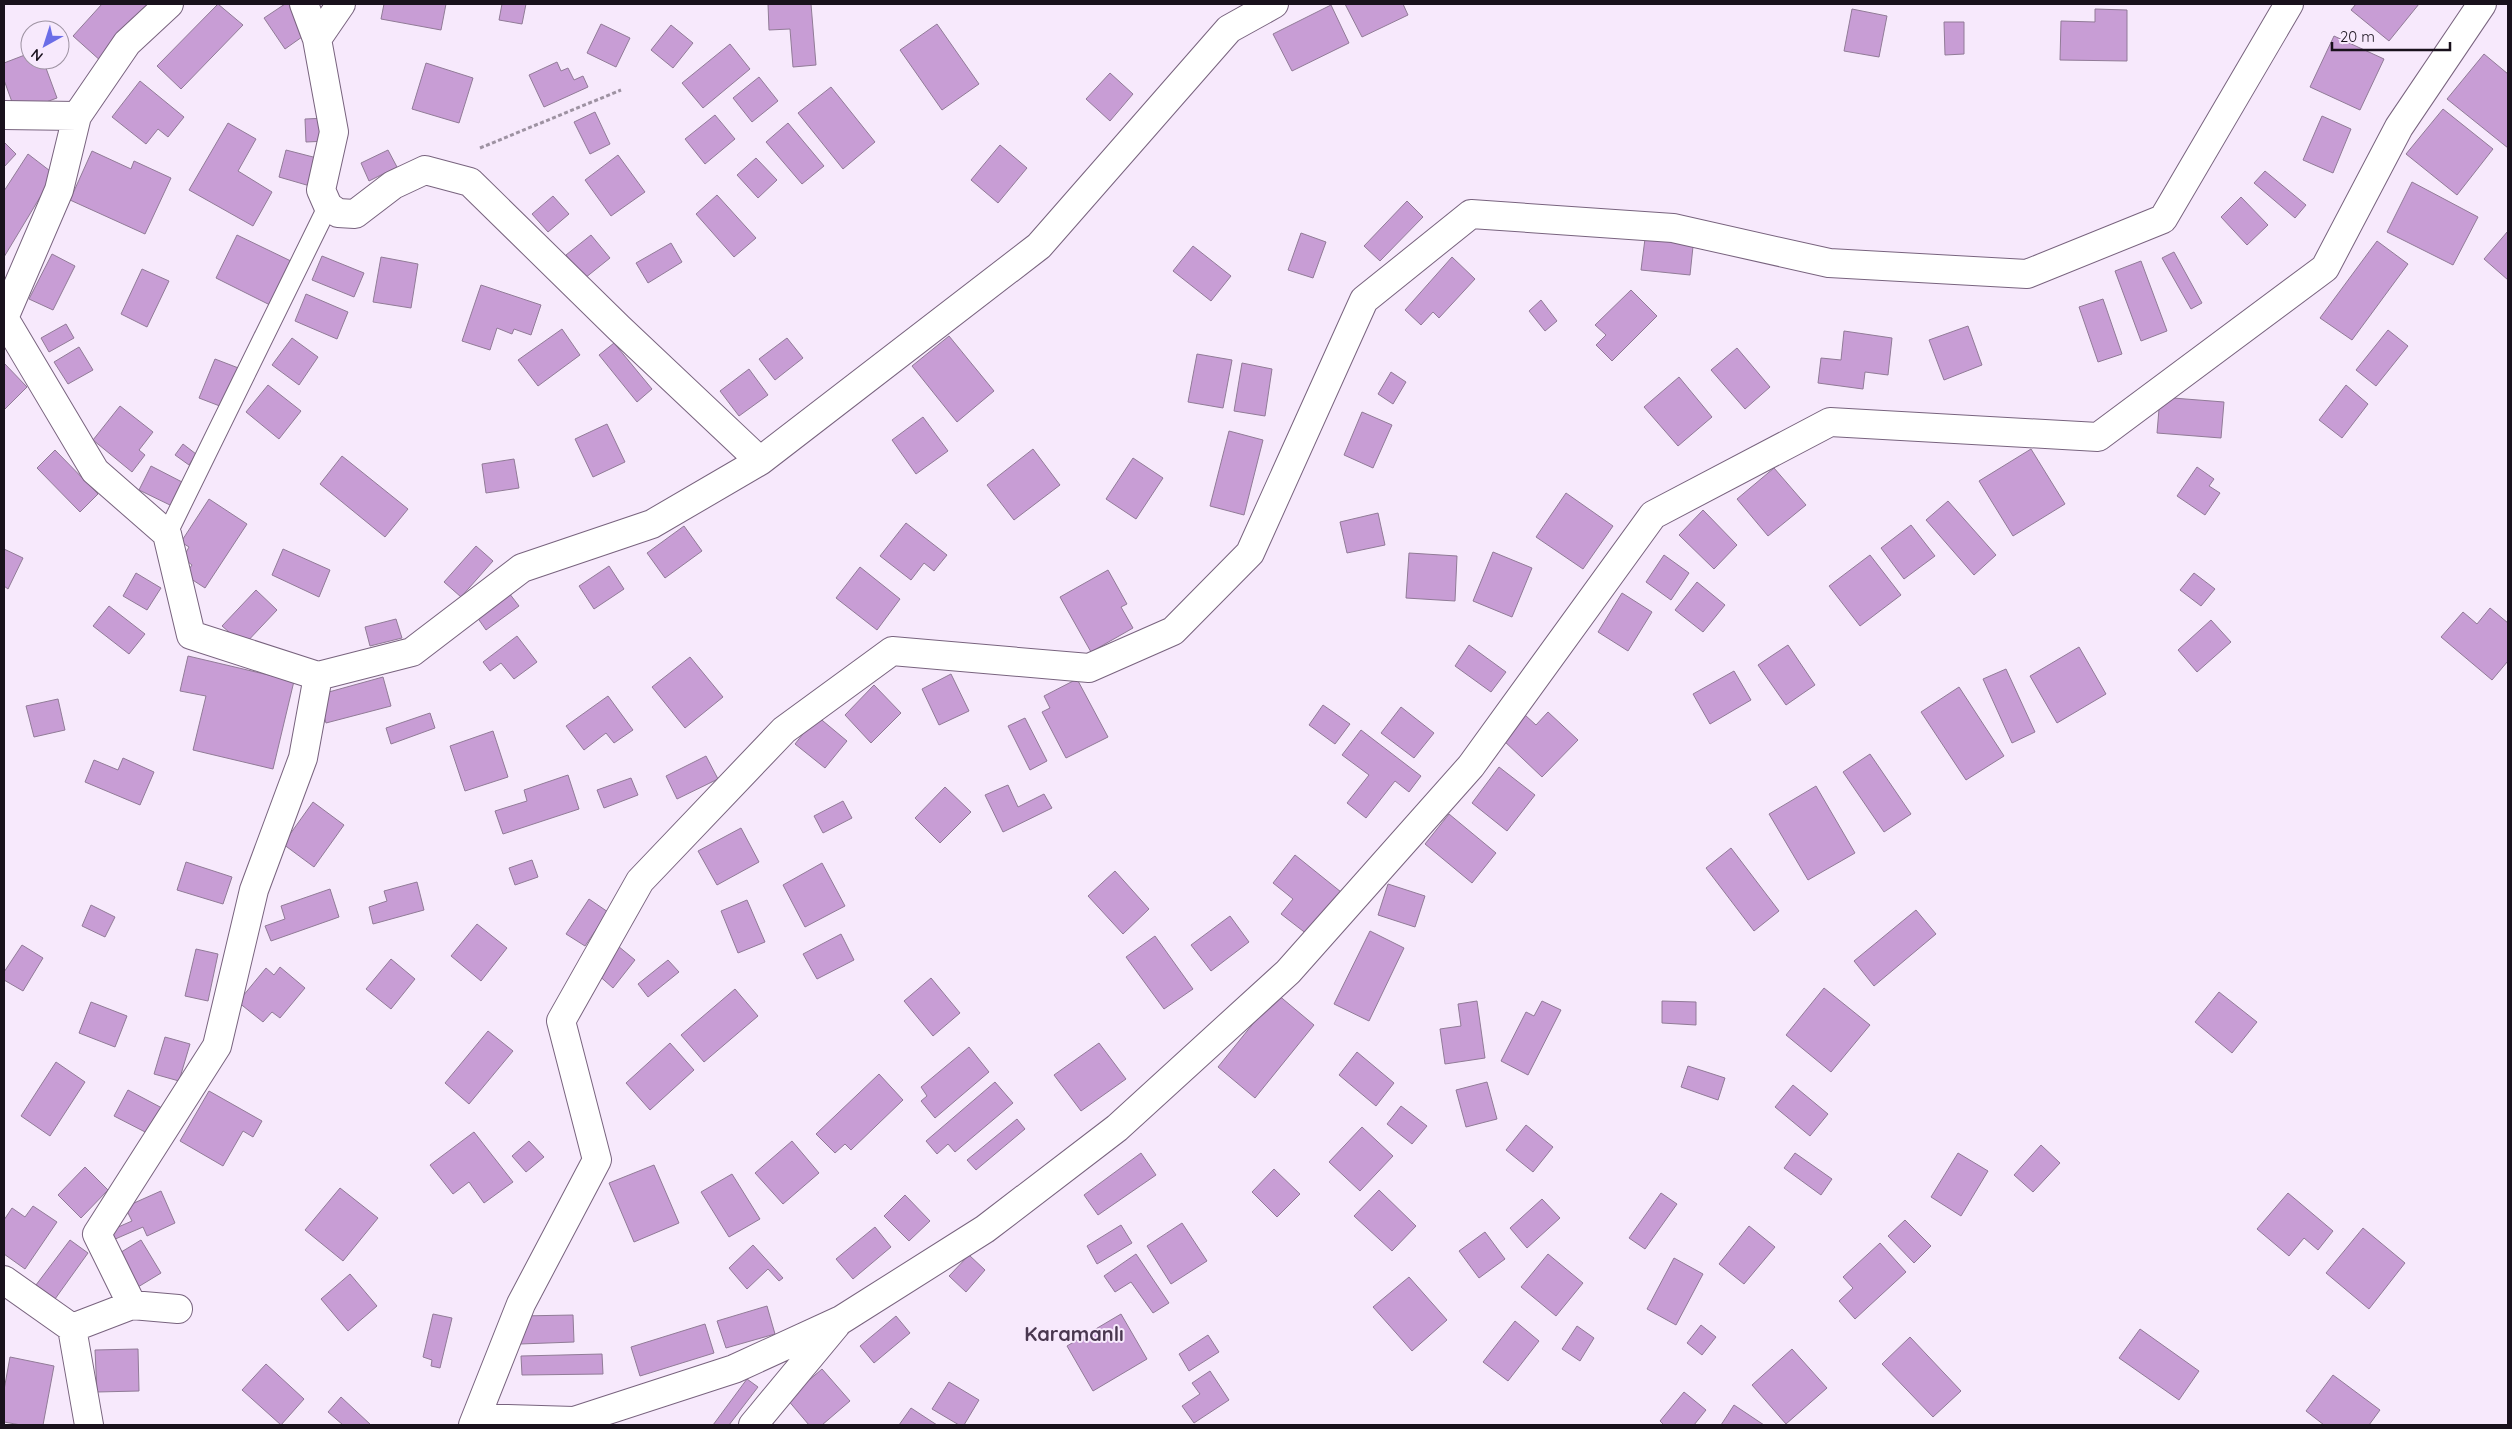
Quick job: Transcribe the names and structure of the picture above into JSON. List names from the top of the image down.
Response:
{
  "districts": ["Karamanlı"],
  "scale_bar": "20 m",
  "north": "bottom left"
}
